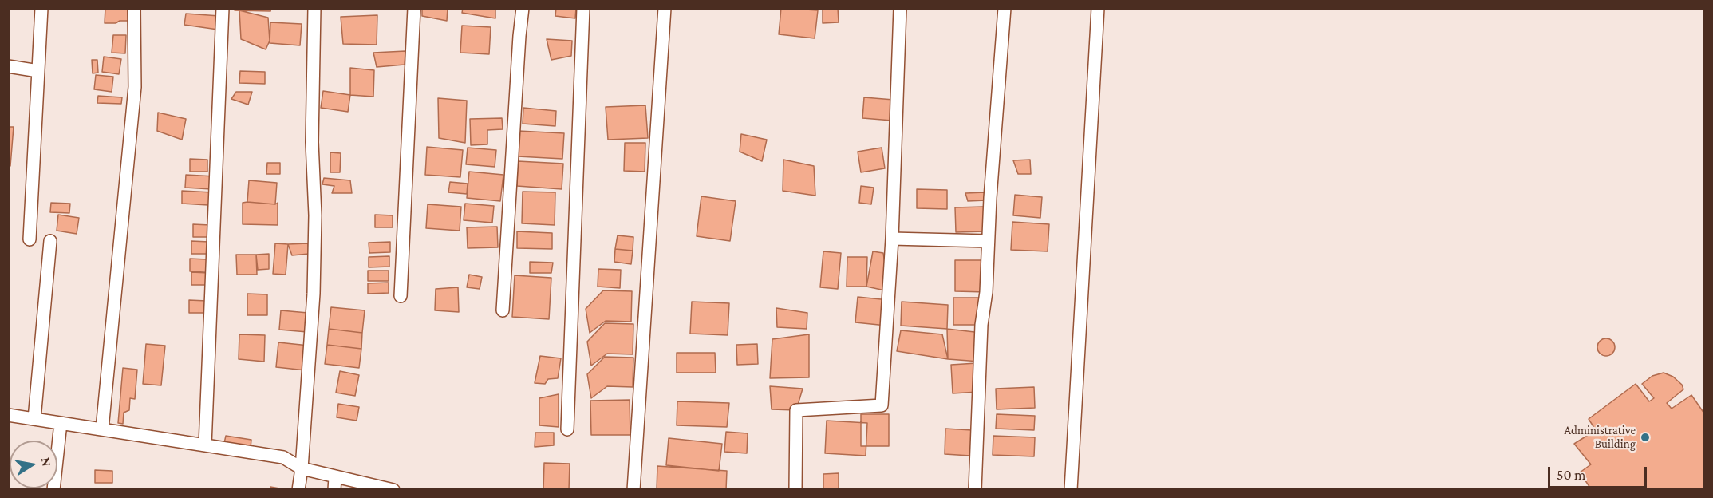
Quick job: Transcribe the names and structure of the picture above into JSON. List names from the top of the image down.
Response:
{
  "places": ["Administrative Building"],
  "scale_bar": "50 m",
  "north": "right"
}
